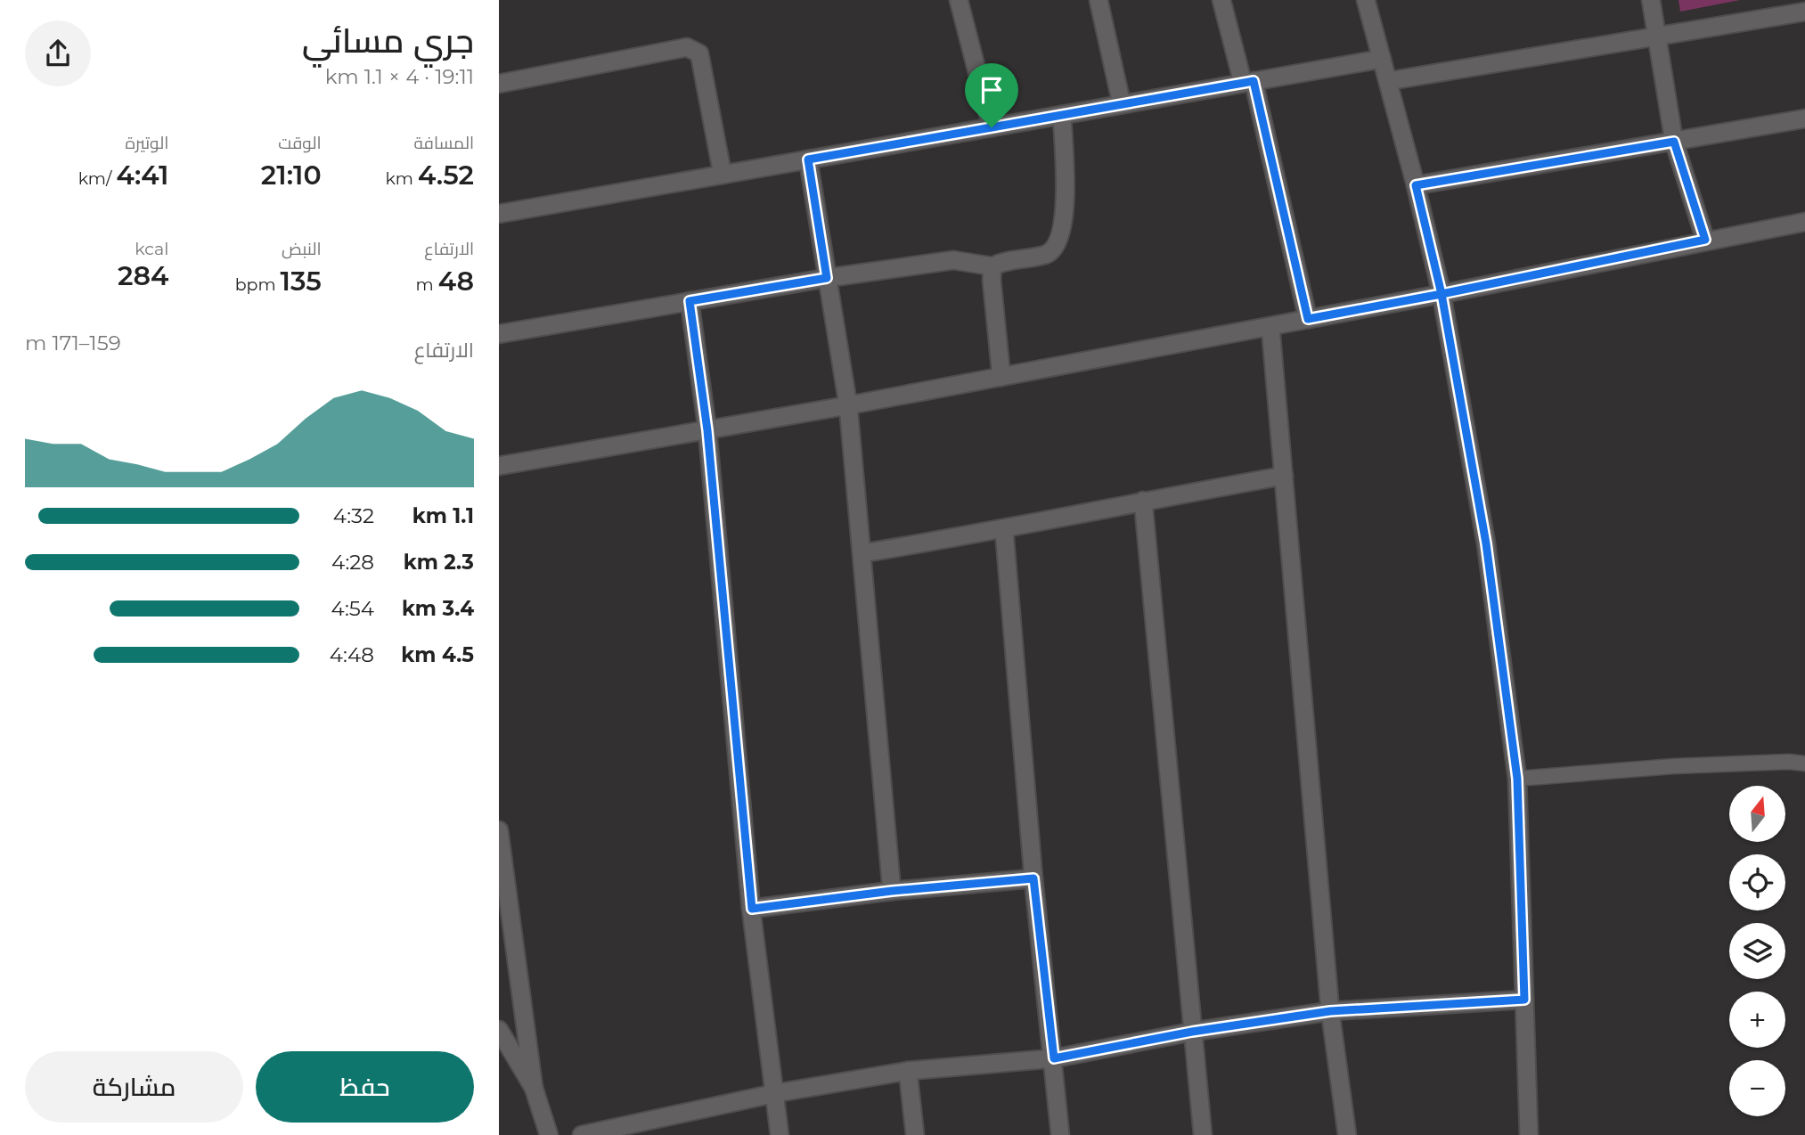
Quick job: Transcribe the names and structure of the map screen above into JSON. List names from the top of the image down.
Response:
{
  "north": "top",
  "page": {
    "heading": ["جري مسائي", "19:11 · 4 × 1.1 km"],
    "stats": [
      ["المسافة", "4.52 km"],
      ["الوقت", "21:10"],
      ["الوتيرة", "4:41 /km"],
      ["الارتفاع", "48 m"],
      ["النبض", "135 bpm"],
      ["kcal", "284"]
    ],
    "chart": ["الارتفاع", "159–171 m"],
    "list": [
      {
        "name": "1.1 km",
        "note": "4:32"
      },
      {
        "name": "2.3 km",
        "note": "4:28"
      },
      {
        "name": "3.4 km",
        "note": "4:54"
      },
      {
        "name": "4.5 km",
        "note": "4:48"
      }
    ],
    "map_buttons": ["+", "−"],
    "buttons": ["حفظ", "مشاركة"]
  }
}
